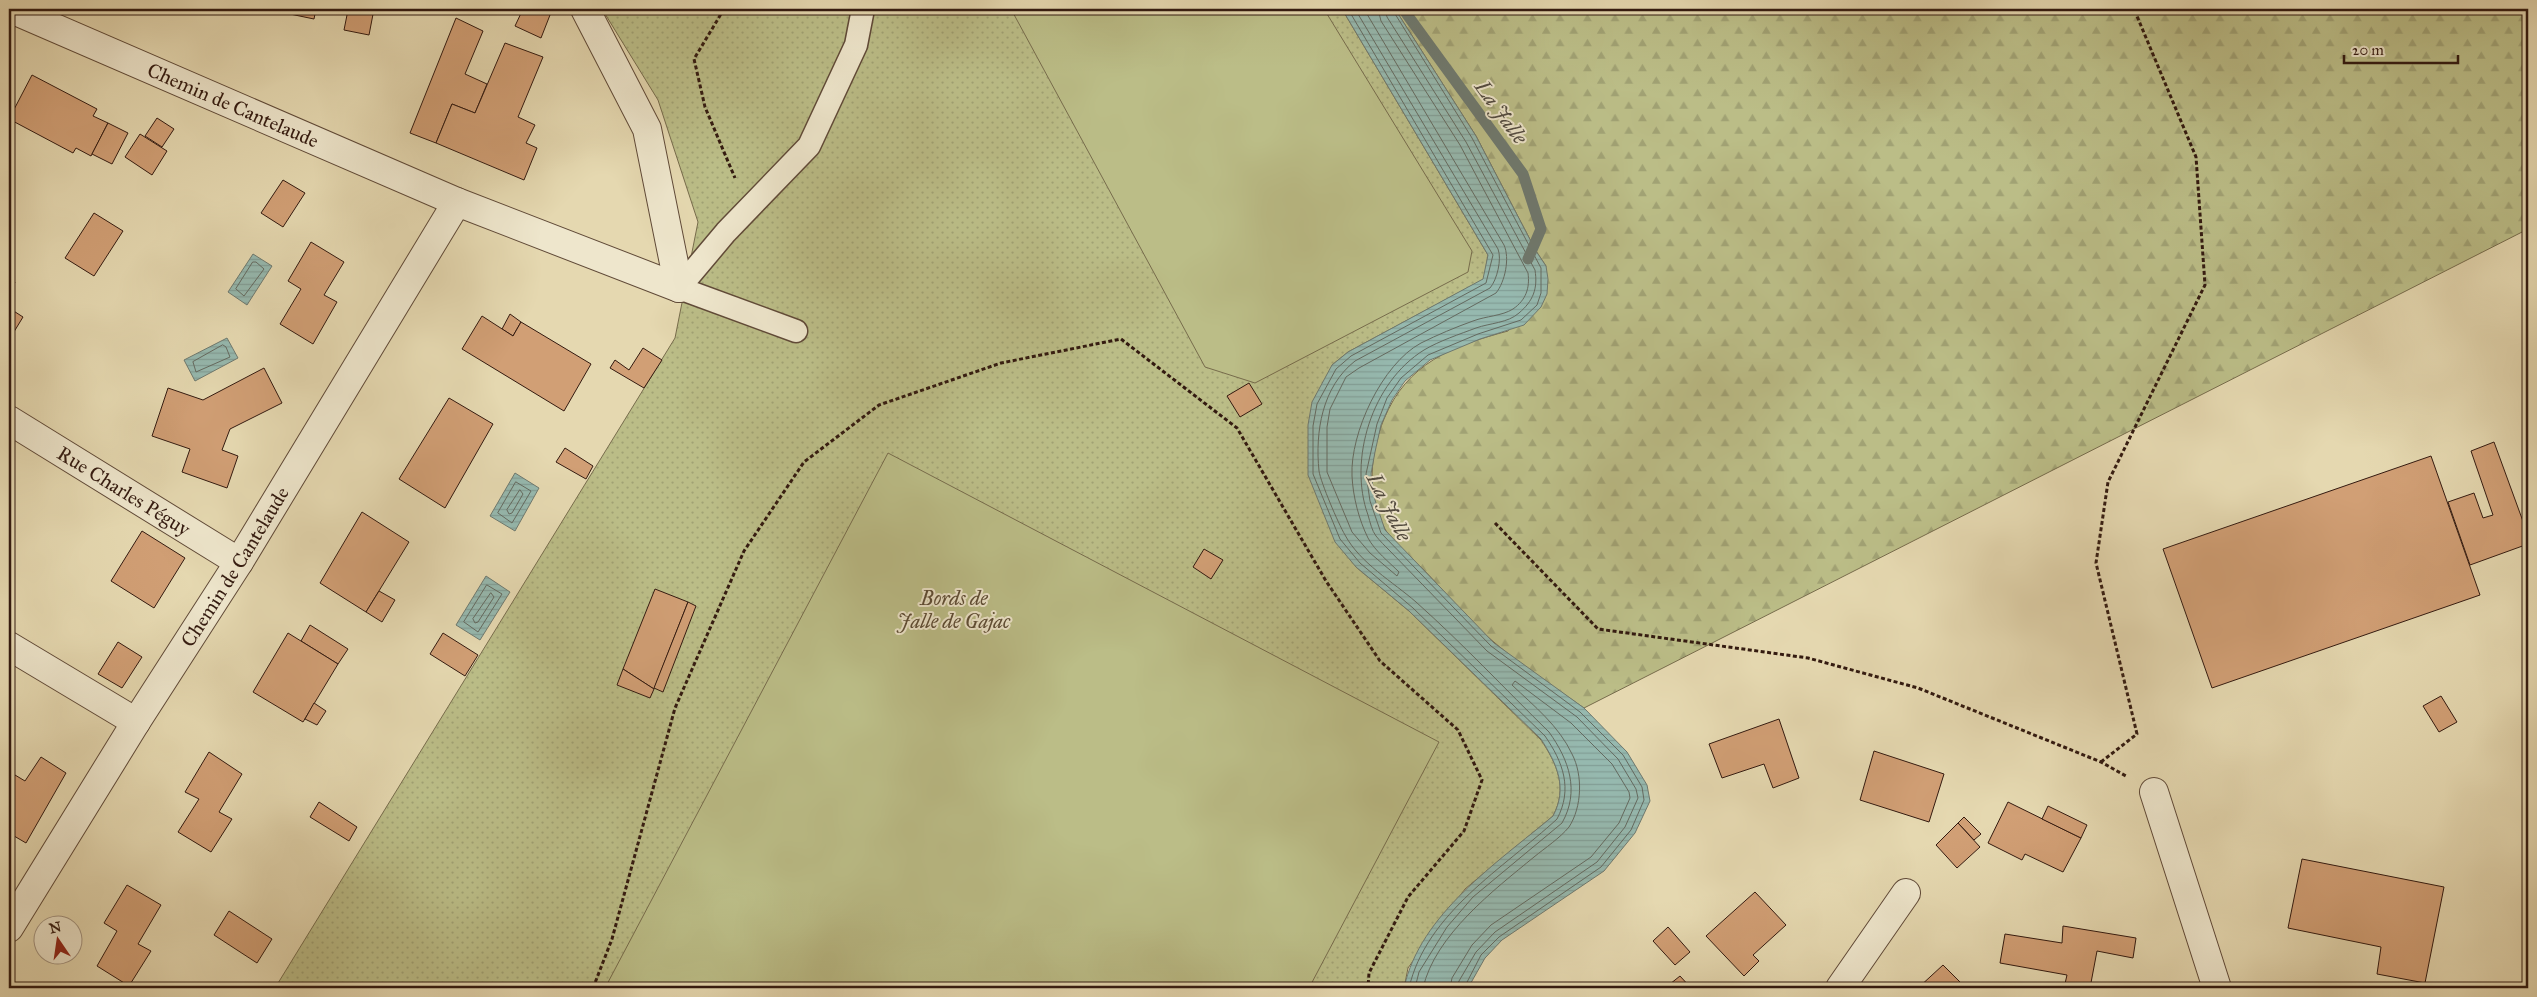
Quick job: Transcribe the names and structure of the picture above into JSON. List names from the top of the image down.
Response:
{
  "streets": {
    "street": ["Chemin de Cantelaude", "Rue Charles Péguy"]
  },
  "crossings": [
    ["Chemin de Cantelaude", "Rue Charles Péguy"]
  ],
  "water": ["La Jalle"],
  "parks": ["Bords de Jalle de Gajac"],
  "scale_bar": "20 m",
  "north": "top"
}
